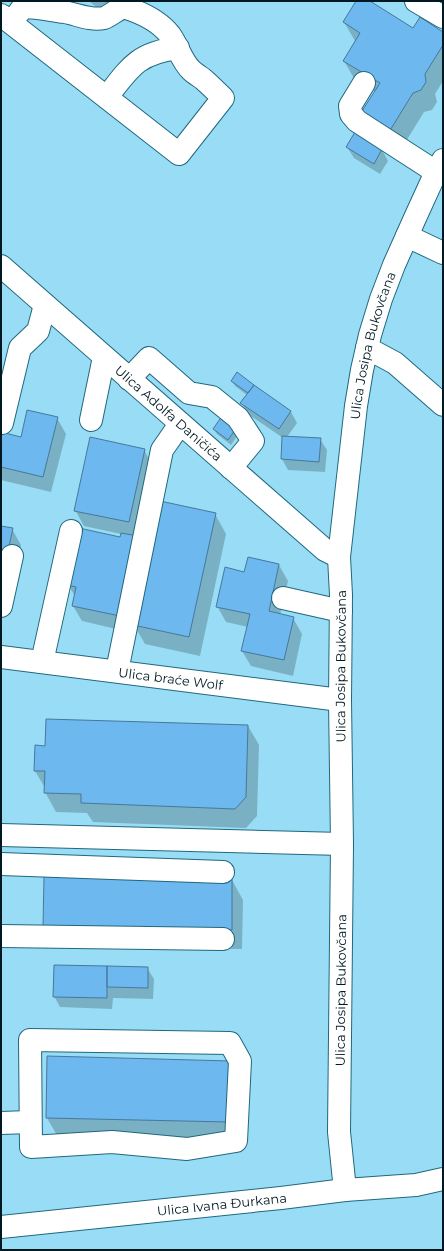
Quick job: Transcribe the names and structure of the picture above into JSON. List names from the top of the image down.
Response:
{
  "streets": {
    "street": [
      "Ulica Josipa Bukovčana",
      "Ulica Adolfa Daničića",
      "Ulica braće Wolf",
      "Ulica Ivana Đurkana"
    ]
  },
  "crossings": [
    ["Ulica Josipa Bukovčana", "Ulica Adolfa Daničića"],
    ["Ulica Josipa Bukovčana", "Ulica braće Wolf"],
    ["Ulica Josipa Bukovčana", "Ulica Ivana Đurkana"]
  ]
}
